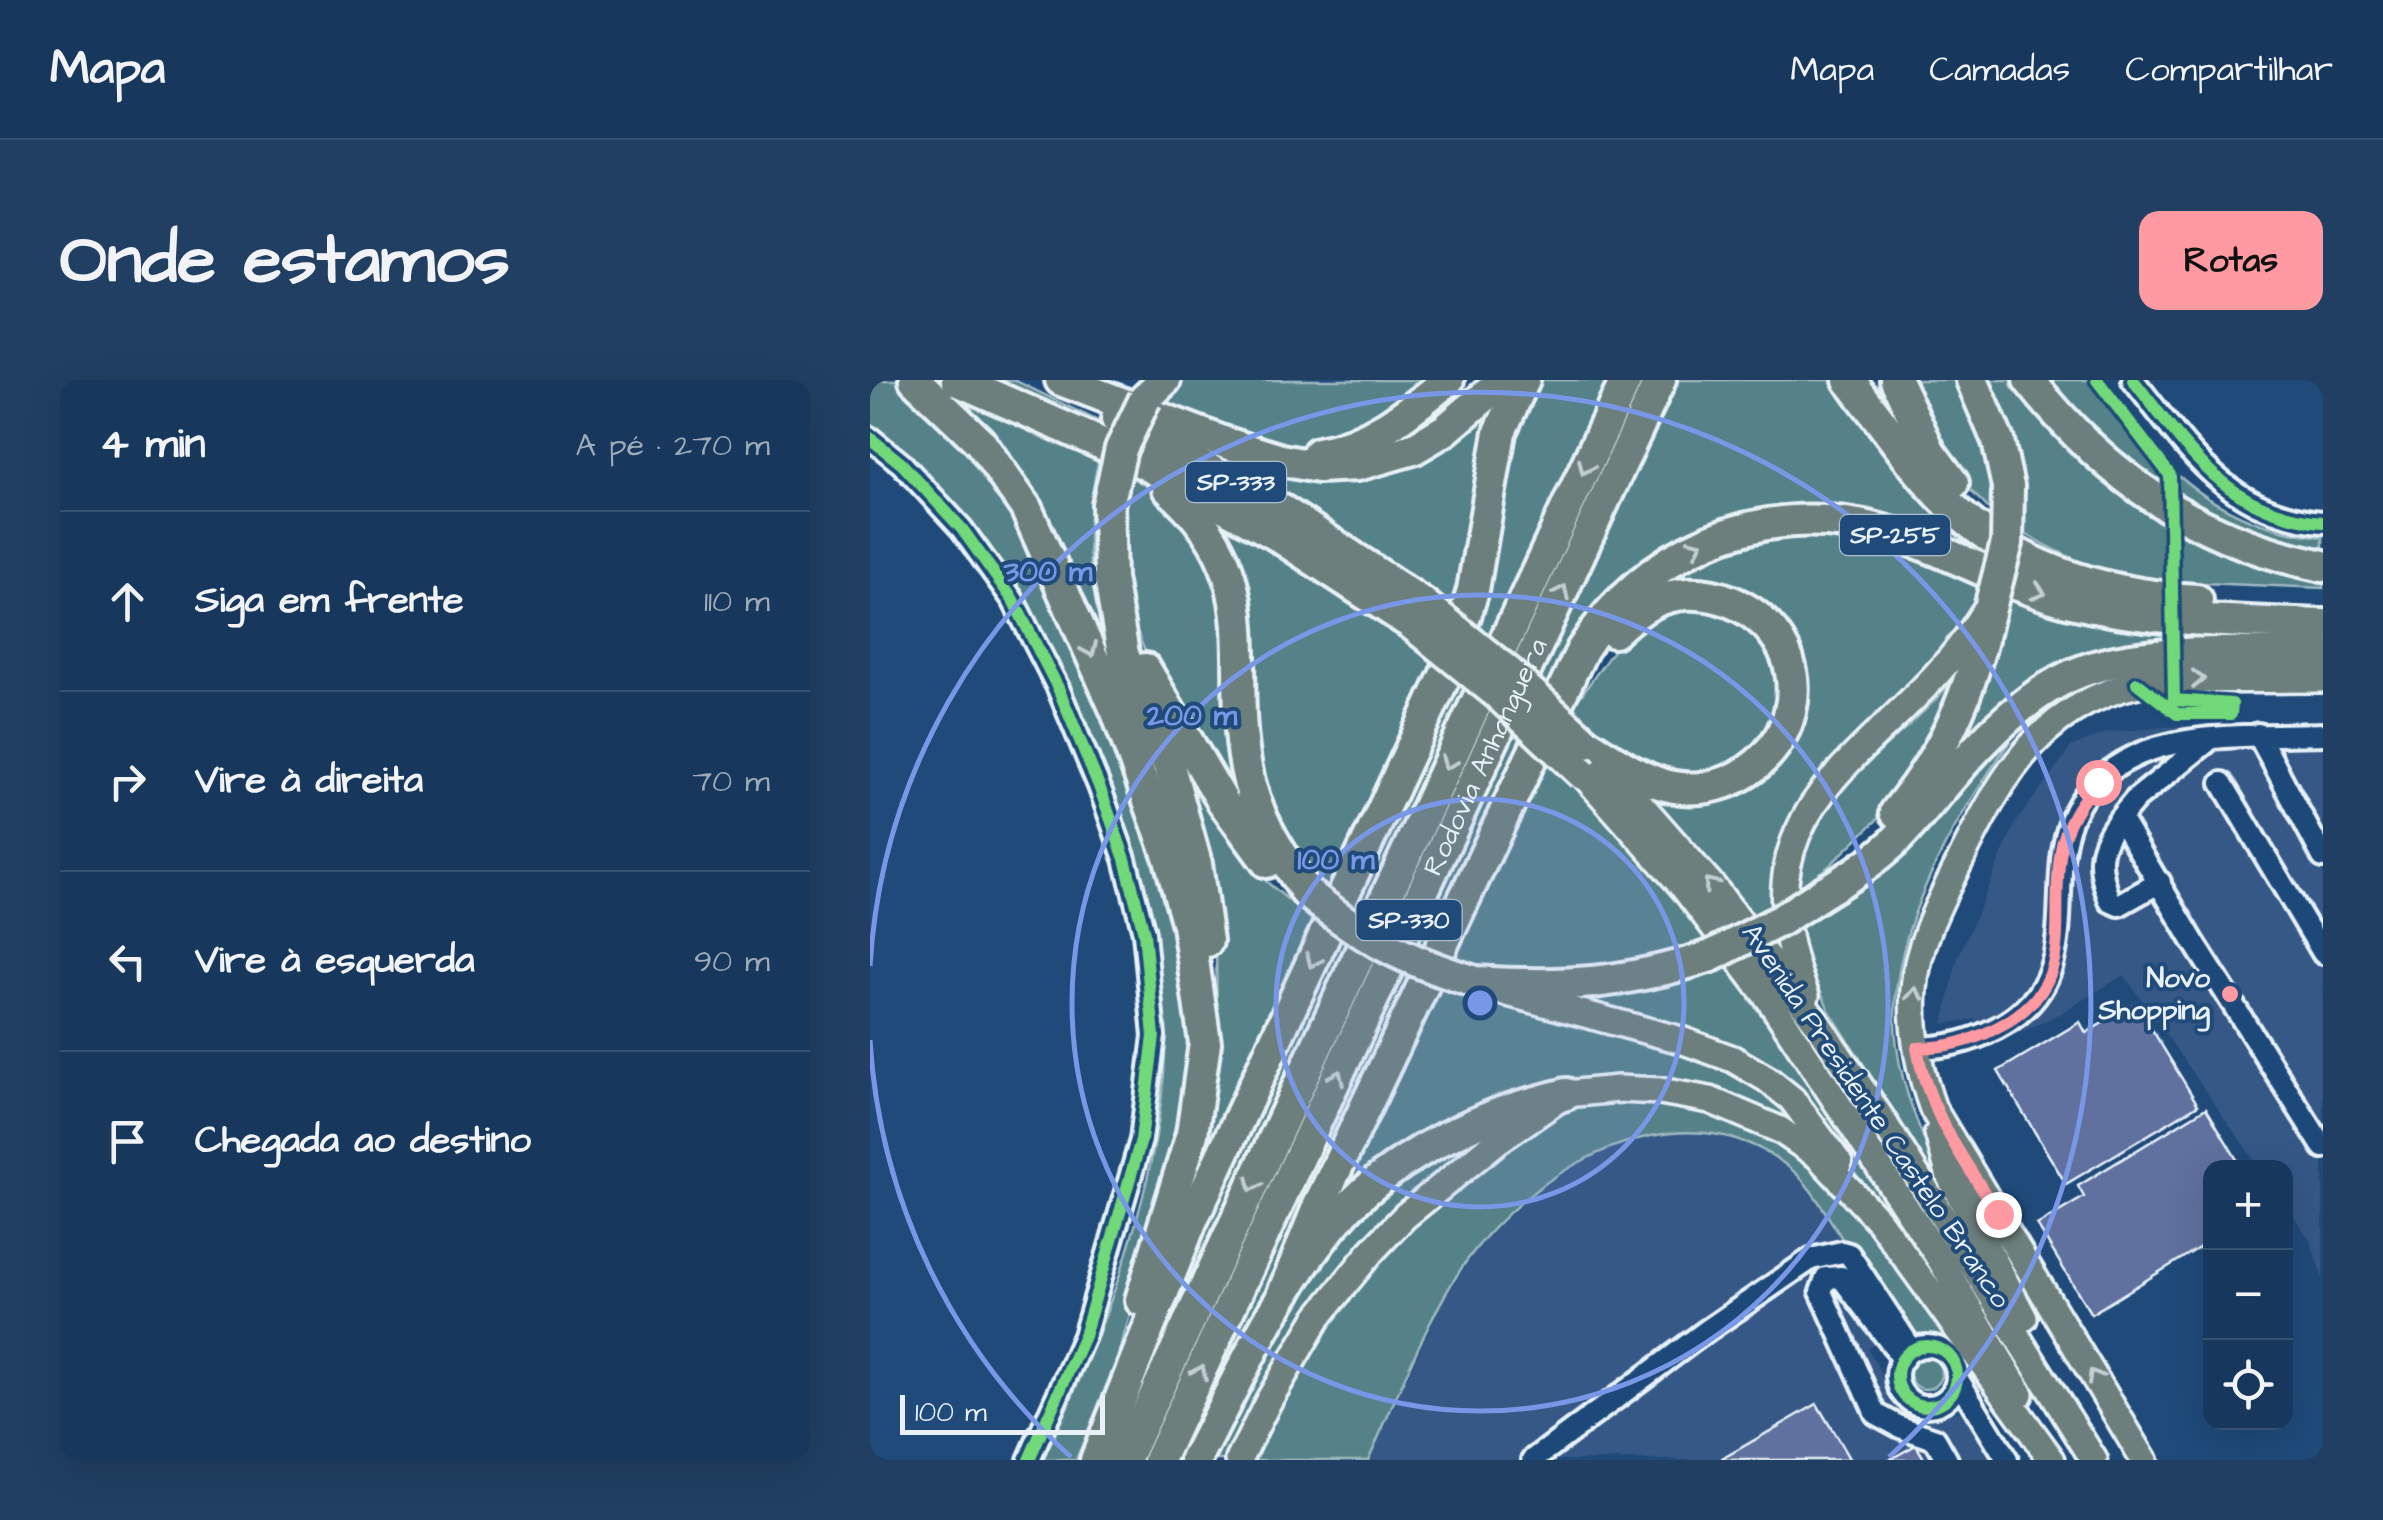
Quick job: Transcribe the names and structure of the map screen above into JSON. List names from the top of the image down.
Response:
{
  "streets": {
    "highway": [
      "SP-333",
      "SP-255",
      "Rodovia Anhanguera",
      "SP-330"
    ],
    "main road": ["Avenida Presidente Castelo Branco"]
  },
  "crossings": [
    ["SP-333", "Avenida Presidente Castelo Branco"],
    ["SP-255", "Rodovia Anhanguera"]
  ],
  "places": ["Novo Shopping"],
  "scale_bar": "100 m",
  "page": {
    "header": "Mapa",
    "nav": ["Mapa", "Camadas", "Compartilhar"],
    "buttons": "Rotas",
    "title": "Onde estamos",
    "heading": ["4 min", "A pé · 270 m"],
    "list": [
      ["Siga em frente", "110 m"],
      ["Vire à direita", "70 m"],
      ["Vire à esquerda", "90 m"],
      "Chegada ao destino"
    ],
    "map_buttons": ["+", "−"],
    "scale": "100 m"
  },
  "rings": ["300 m", "200 m", "100 m"]
}
